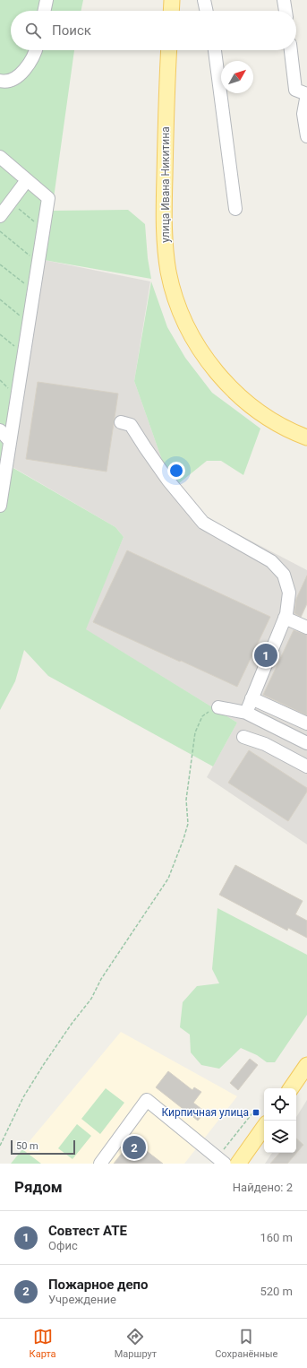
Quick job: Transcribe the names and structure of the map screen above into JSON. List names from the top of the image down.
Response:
{
  "streets": {
    "main road": ["улица Ивана Никитина"]
  },
  "places": {
    "transit": ["Кирпичная улица"]
  },
  "scale_bar": "50 m",
  "north": "top right",
  "page": {
    "search": "Поиск",
    "pins": ["1", "2"],
    "scale": "50 m",
    "heading": ["Рядом", "Найдено: 2"],
    "list": [
      {
        "mark": "1",
        "name": "Совтест АТЕ",
        "note": "Офис",
        "value": "160 m"
      },
      {
        "mark": "2",
        "name": "Пожарное депо",
        "note": "Учреждение",
        "value": "520 m"
      }
    ],
    "nav": ["Карта", "Маршрут", "Сохранённые"]
  }
}
